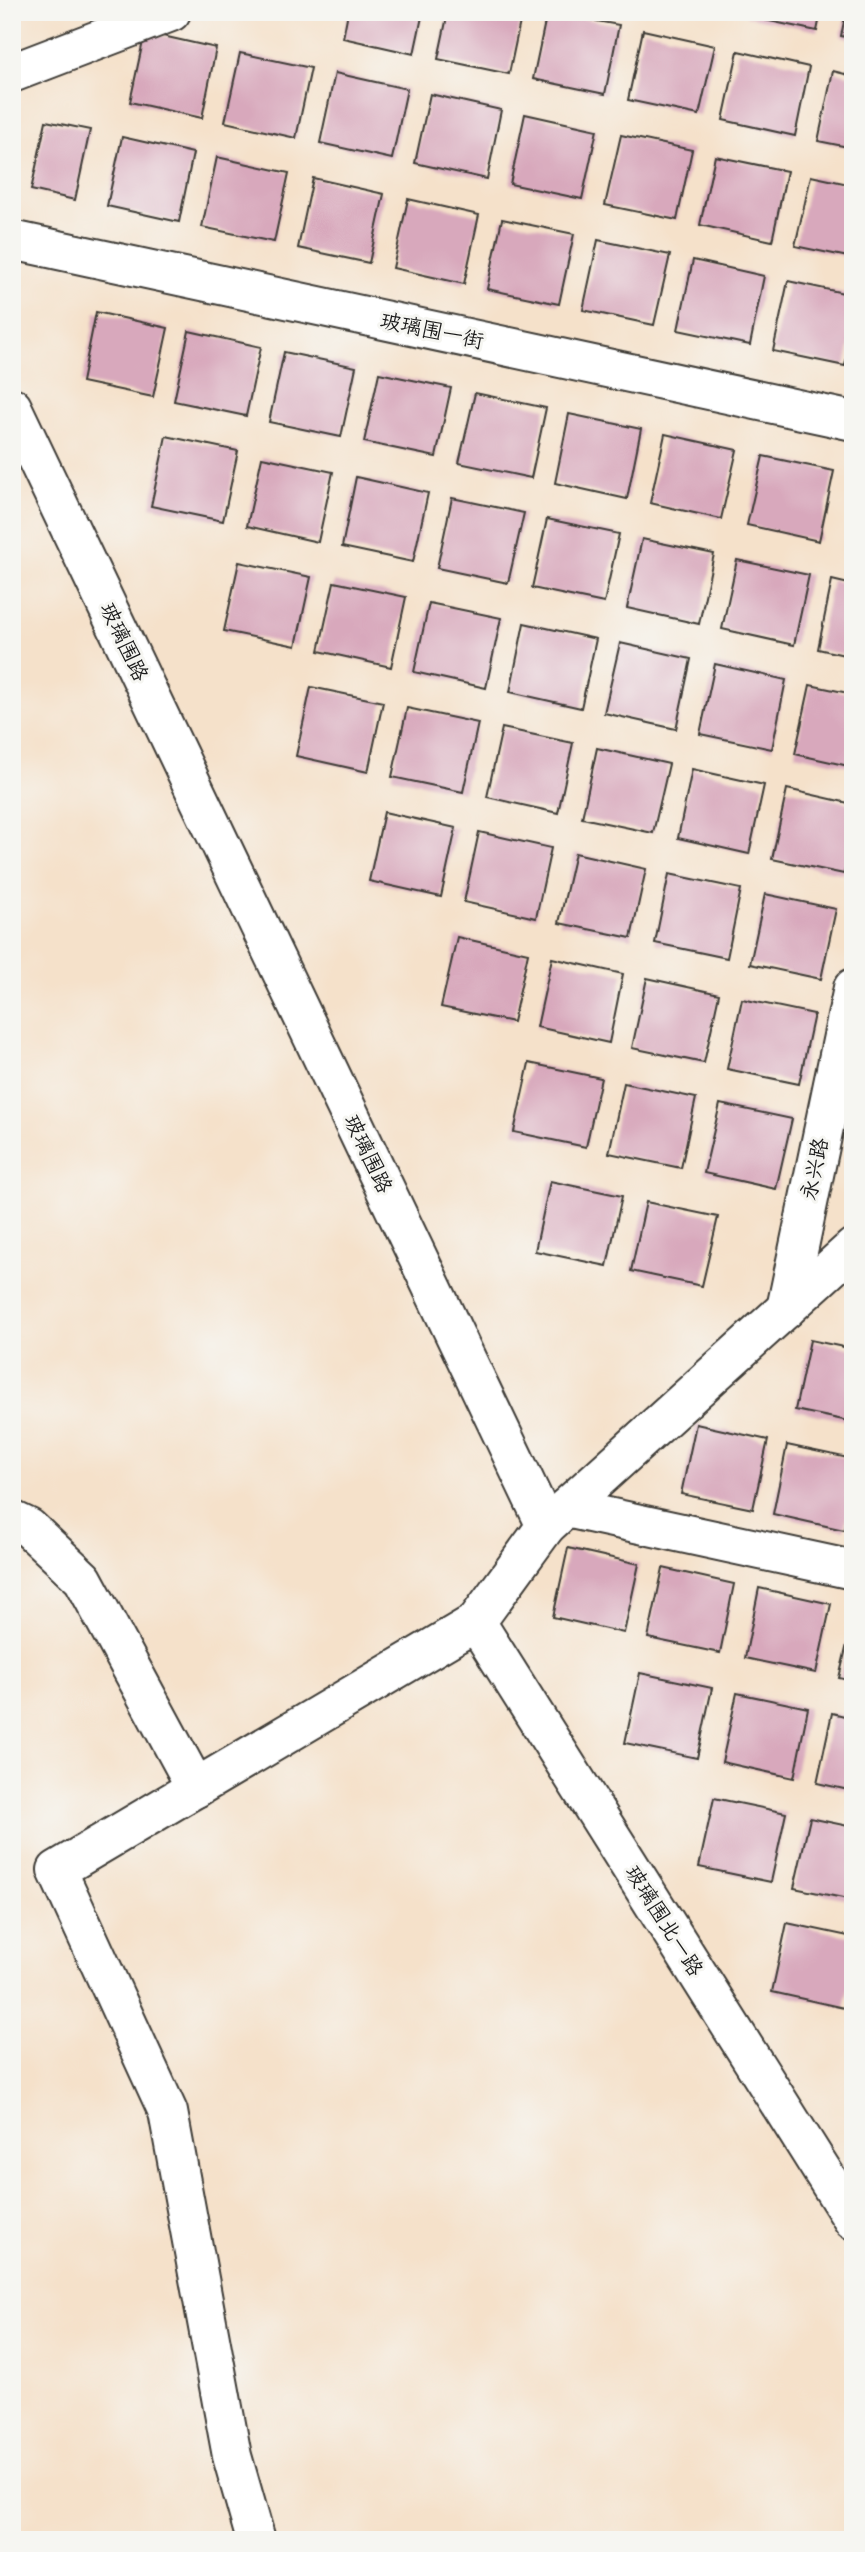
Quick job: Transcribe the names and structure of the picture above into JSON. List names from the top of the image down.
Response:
{
  "streets": {
    "street": [
      "玻璃围一街",
      "玻璃围路",
      "永兴路",
      "玻璃围北一路"
    ]
  }
}
